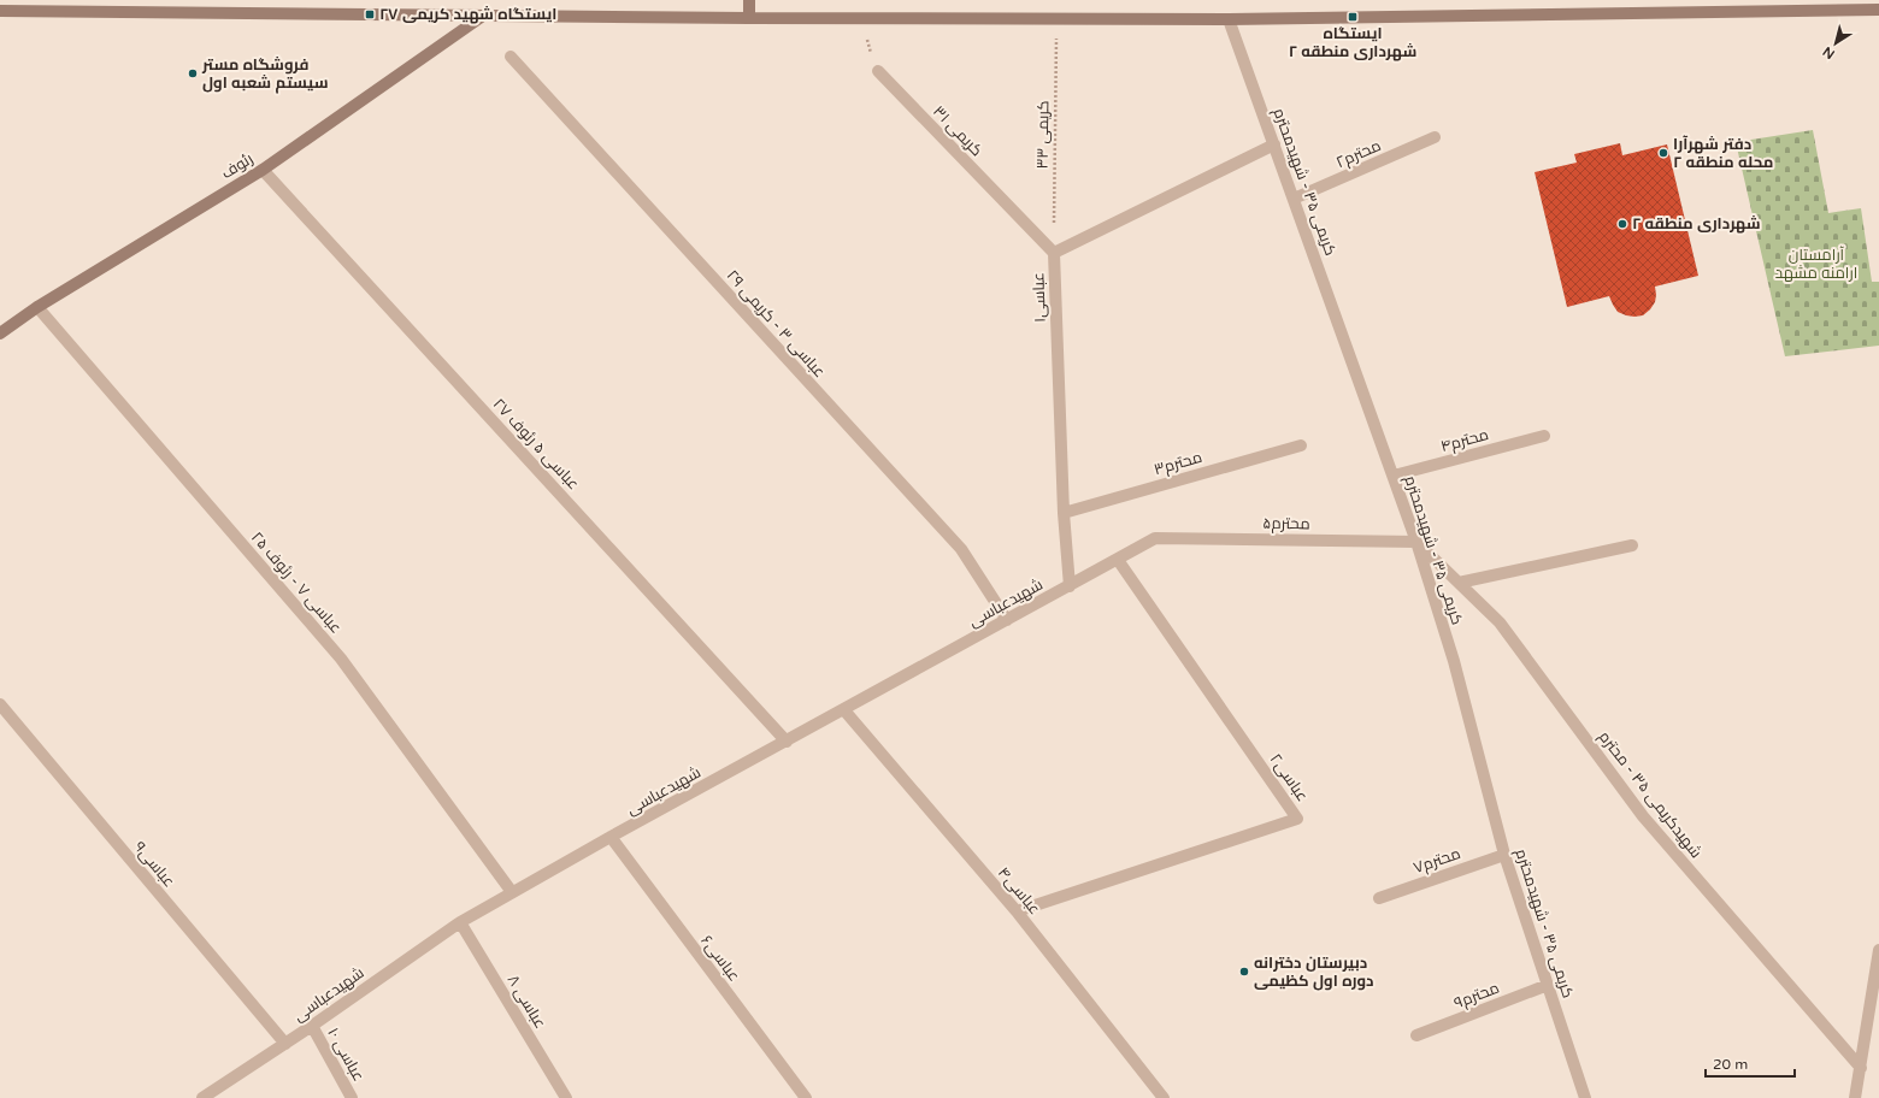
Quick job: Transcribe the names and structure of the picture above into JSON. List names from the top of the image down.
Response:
{
  "streets": {
    "main road": ["رئوف"],
    "street": [
      "کریمی ۳۱",
      "محترم۲",
      "کریمی ۳۵ - شهیدمحترم",
      "عباسی۱",
      "عباسی ۳ - کریمی ۲۹",
      "محترم۴",
      "عباسی ۵ رئوف ۲۷",
      "محترم۳",
      "محترم۵",
      "عباسی ۷ - رئوف ۲۵",
      "شهیدعباسی",
      "عباسی۲",
      "شهیدکریمی ۳۵ - محترم",
      "محترم۷",
      "عباسی۹",
      "عباسی۴",
      "عباسی۶",
      "محترم۹",
      "عباسی ۸",
      "عباسی ۱۰"
    ],
    "path": ["کریمی ۳۳"]
  },
  "crossings": [
    ["کریمی ۳۱", "کریمی ۳۳"],
    ["کریمی ۳۱", "عباسی۱"],
    ["کریمی ۳۳", "عباسی۱"],
    ["محترم۲", "کریمی ۳۵ - شهیدمحترم"],
    ["رئوف", "عباسی ۵ رئوف ۲۷"],
    ["رئوف", "عباسی ۷ - رئوف ۲۵"],
    ["کریمی ۳۵ - شهیدمحترم", "عباسی۱"],
    ["کریمی ۳۵ - شهیدمحترم", "محترم۴"],
    ["کریمی ۳۵ - شهیدمحترم", "محترم۵"],
    ["کریمی ۳۵ - شهیدمحترم", "شهیدکریمی ۳۵ - محترم"],
    ["کریمی ۳۵ - شهیدمحترم", "محترم۷"],
    ["کریمی ۳۵ - شهیدمحترم", "محترم۹"],
    ["عباسی۱", "محترم۳"],
    ["عباسی۱", "شهیدعباسی"],
    ["عباسی ۳ - کریمی ۲۹", "شهیدعباسی"],
    ["عباسی ۵ رئوف ۲۷", "شهیدعباسی"],
    ["محترم۵", "شهیدعباسی"],
    ["محترم۵", "شهیدکریمی ۳۵ - محترم"],
    ["عباسی ۷ - رئوف ۲۵", "شهیدعباسی"],
    ["شهیدعباسی", "عباسی۲"],
    ["شهیدعباسی", "عباسی۹"],
    ["شهیدعباسی", "عباسی۴"],
    ["شهیدعباسی", "عباسی۶"],
    ["شهیدعباسی", "عباسی ۸"],
    ["شهیدعباسی", "عباسی ۱۰"],
    ["عباسی۲", "عباسی۴"]
  ],
  "parks": ["آرامستان ارامنه مشهد"],
  "places": {
    "transit": ["ایستگاه شهید کریمی ۲۷", "ایستگاه شهرداری منطقه ۲"],
    "other": [
      "فروشگاه مستر سیستم شعبه اول",
      "دفتر شهرآرا محله منطقه ۲",
      "شهرداری منطقه ۲",
      "دبیرستان دخترانه دوره اول کظیمی"
    ]
  },
  "scale_bar": "20 m",
  "north": "bottom left"
}
